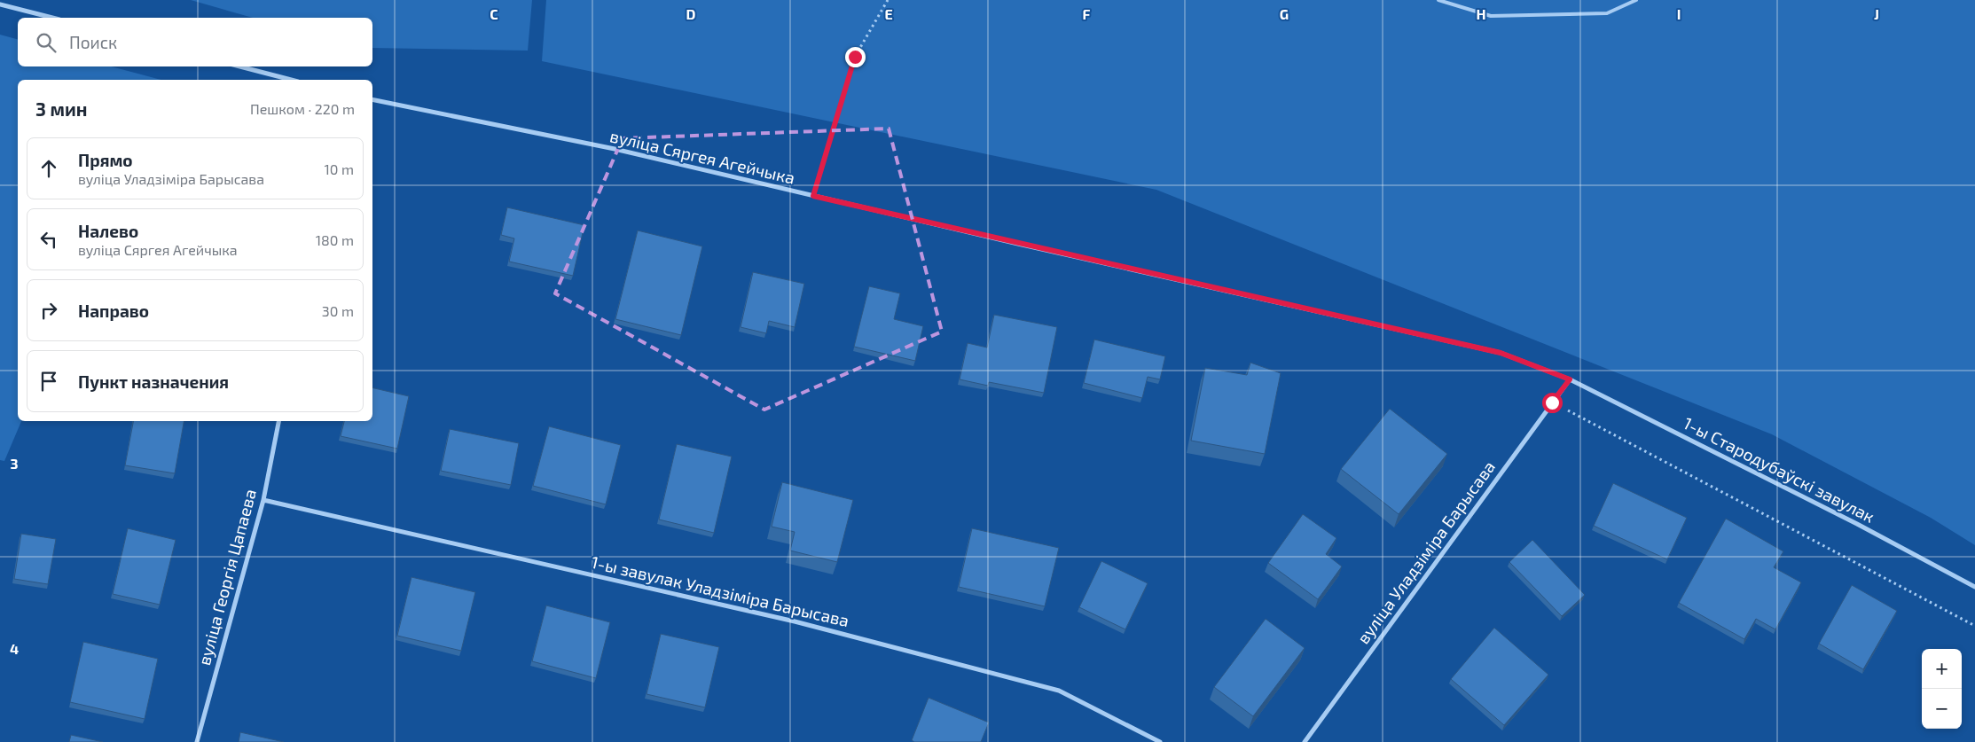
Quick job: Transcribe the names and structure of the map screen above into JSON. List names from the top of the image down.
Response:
{
  "streets": {
    "street": [
      "вуліца Сяргея Агейчыка",
      "1-ы Стародубаўскі завулак",
      "вуліца Уладзіміра Барысава",
      "вуліца Георгія Цапаева",
      "1-ы завулак Уладзіміра Барысава"
    ]
  },
  "crossings": [
    ["вуліца Сяргея Агейчыка", "1-ы Стародубаўскі завулак"],
    ["вуліца Сяргея Агейчыка", "вуліца Уладзіміра Барысава"],
    ["1-ы Стародубаўскі завулак", "вуліца Уладзіміра Барысава"],
    ["вуліца Георгія Цапаева", "1-ы завулак Уладзіміра Барысава"]
  ],
  "page": {
    "search": "Поиск",
    "heading": ["3 мин", "Пешком · 220 m"],
    "list": [
      ["Прямо", "вуліца Уладзіміра Барысава", "10 m"],
      ["Налево", "вуліца Сяргея Агейчыка", "180 m"],
      ["Направо", "30 m"],
      "Пункт назначения"
    ],
    "map_buttons": ["+", "−"]
  },
  "grid": {
    "columns": [
      "C",
      "D",
      "E",
      "F",
      "G",
      "H",
      "I",
      "J"
    ],
    "rows": ["3", "4"]
  }
}
